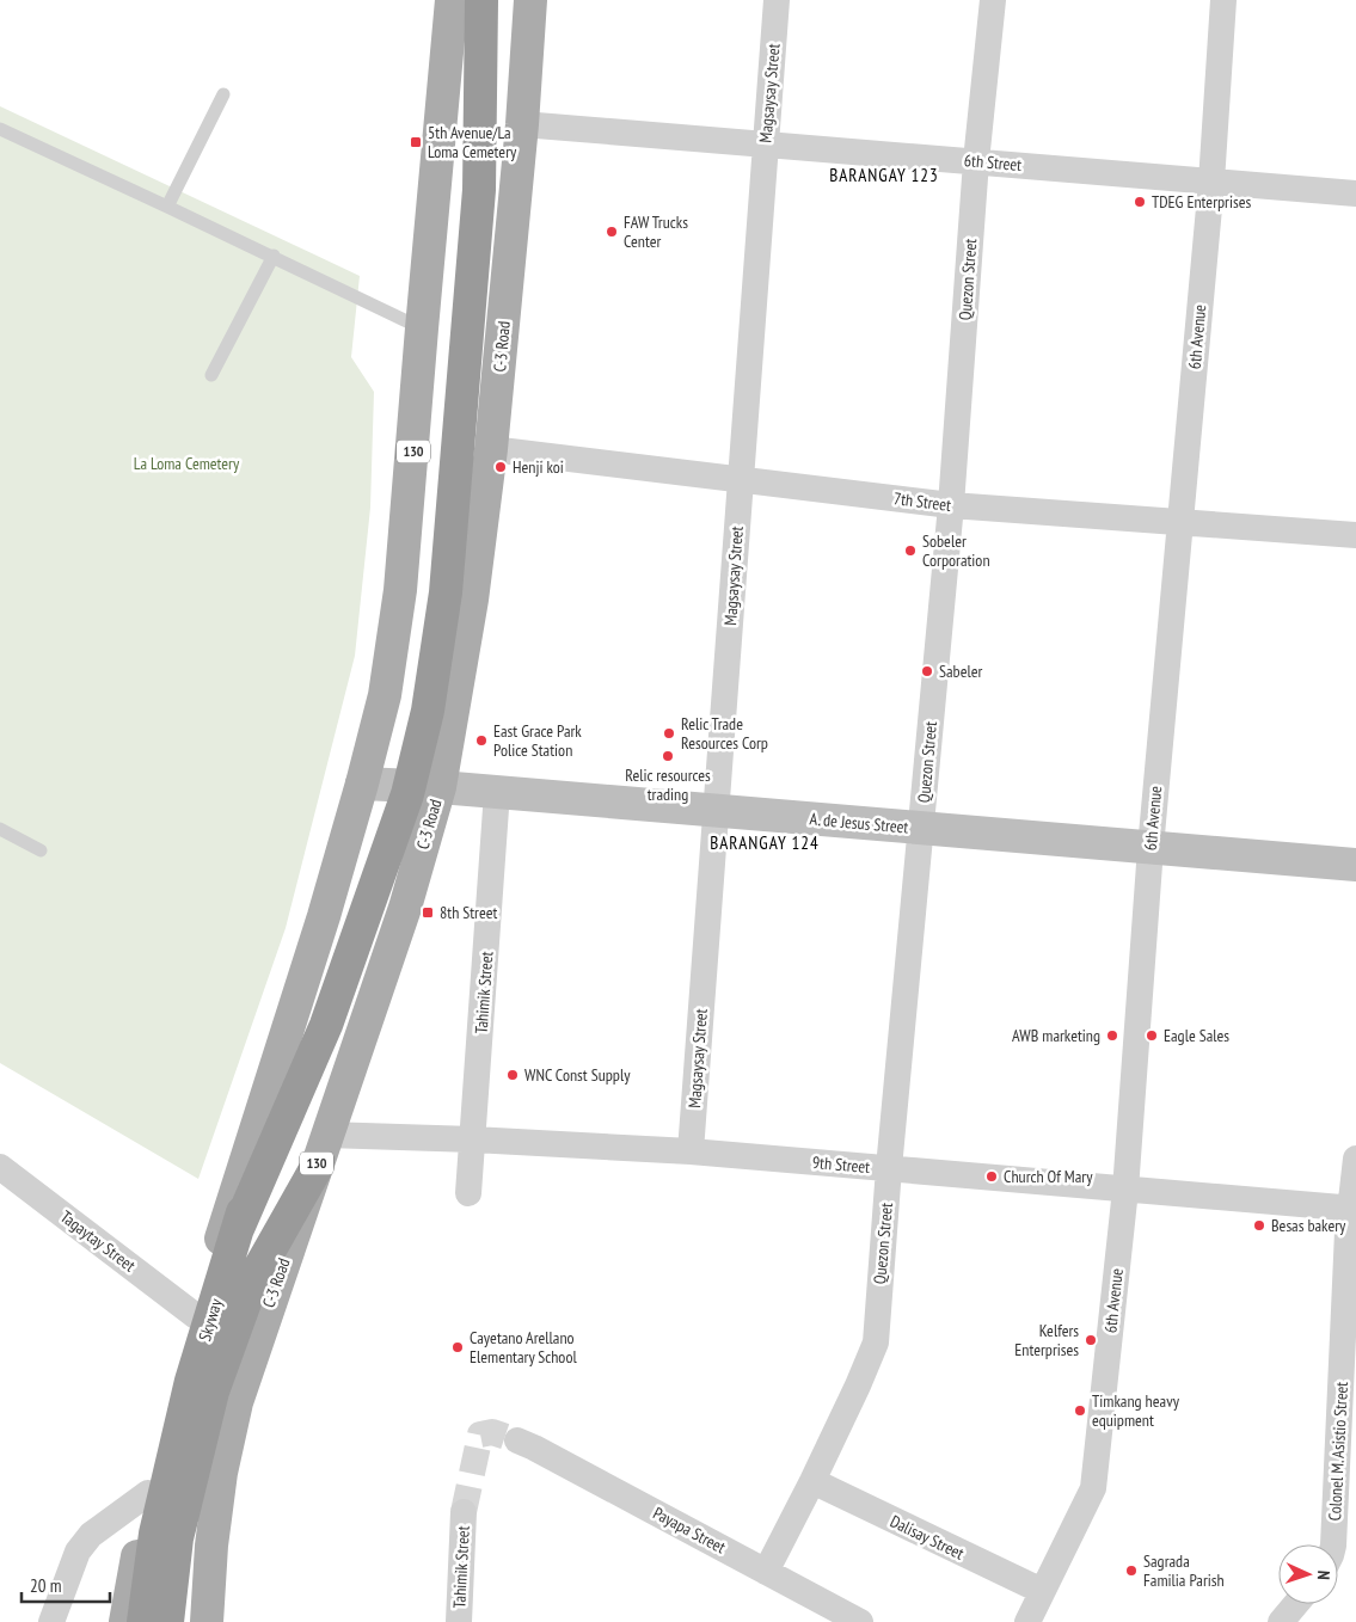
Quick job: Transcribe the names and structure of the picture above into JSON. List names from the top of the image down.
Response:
{
  "streets": {
    "highway": ["Skyway"],
    "main road": ["C-3 Road", "130", "A. de Jesus Street"],
    "street": [
      "Magsaysay Street",
      "6th Street",
      "Quezon Street",
      "6th Avenue",
      "7th Street",
      "Tahimik Street",
      "9th Street",
      "Tagaytay Street",
      "Colonel M. Asistio Street",
      "Payapa Street",
      "Dalisay Street"
    ]
  },
  "crossings": [
    ["Magsaysay Street", "6th Street"],
    ["Magsaysay Street", "7th Street"],
    ["Magsaysay Street", "A. de Jesus Street"],
    ["Magsaysay Street", "9th Street"],
    ["6th Street", "Quezon Street"],
    ["6th Street", "6th Avenue"],
    ["6th Street", "C-3 Road"],
    ["Quezon Street", "7th Street"],
    ["Quezon Street", "A. de Jesus Street"],
    ["Quezon Street", "9th Street"],
    ["Quezon Street", "Payapa Street"],
    ["Quezon Street", "Dalisay Street"],
    ["6th Avenue", "7th Street"],
    ["6th Avenue", "A. de Jesus Street"],
    ["6th Avenue", "9th Street"],
    ["6th Avenue", "Dalisay Street"],
    ["C-3 Road", "7th Street"],
    ["C-3 Road", "A. de Jesus Street"],
    ["C-3 Road", "9th Street"],
    ["130", "A. de Jesus Street"],
    ["130", "Tagaytay Street"],
    ["A. de Jesus Street", "Tahimik Street"],
    ["Tahimik Street", "9th Street"],
    ["9th Street", "Colonel M. Asistio Street"]
  ],
  "districts": ["BARANGAY 123", "BARANGAY 124"],
  "parks": ["La Loma Cemetery"],
  "places": {
    "transit": ["5th Avenue/La Loma Cemetery", "8th Street"],
    "other": [
      "TDEG Enterprises",
      "FAW Trucks Center",
      "Henji koi",
      "Sobeler Corporation",
      "Sabeler",
      "Relic Trade Resources Corp",
      "East Grace Park Police Station",
      "Relic resources trading",
      "AWB marketing",
      "Eagle Sales",
      "WNC Const Supply",
      "Church Of Mary",
      "Besas bakery",
      "Kelfers Enterprises",
      "Cayetano Arellano Elementary School",
      "Timkang heavy equipment",
      "Sagrada Familia Parish"
    ]
  },
  "scale_bar": "20 m",
  "north": "right"
}
